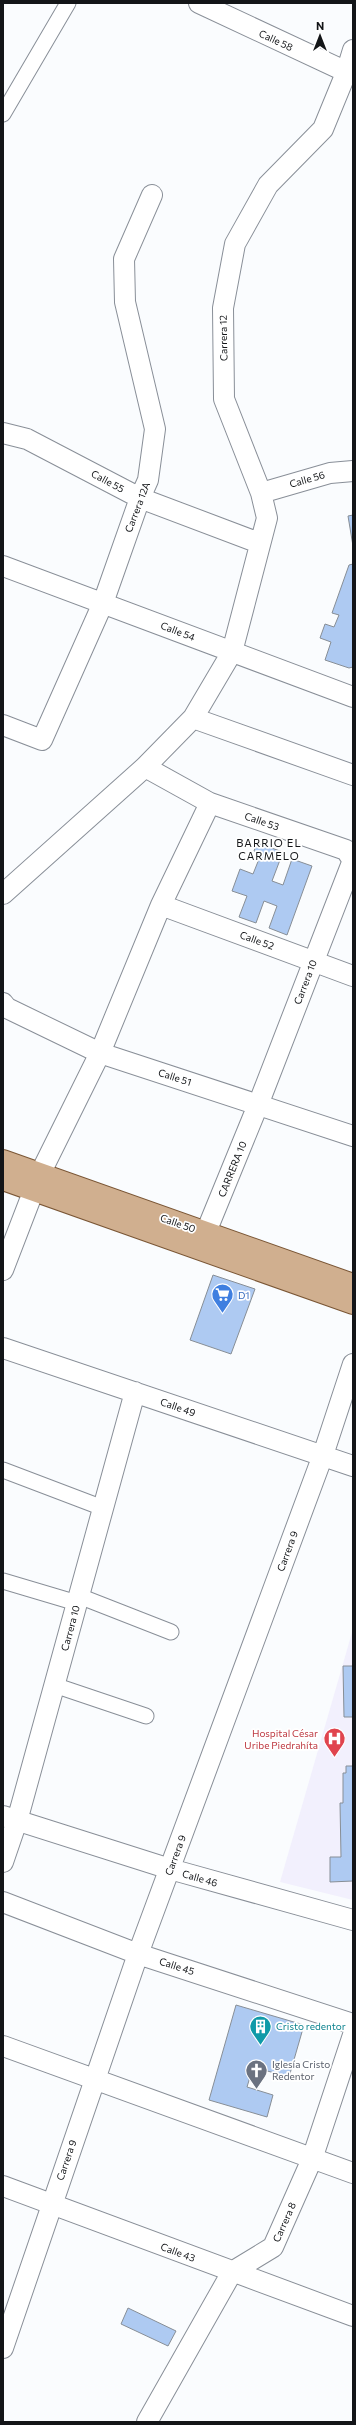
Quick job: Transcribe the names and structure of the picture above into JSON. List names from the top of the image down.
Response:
{
  "streets": {
    "main road": ["Calle 50"],
    "street": [
      "Calle 58",
      "Carrera 12",
      "Calle 56",
      "Calle 55",
      "Carrera 12A",
      "Calle 54",
      "Calle 53",
      "Calle 52",
      "Carrera 10",
      "Calle 51",
      "CARRERA 10",
      "Calle 49",
      "Carrera 9",
      "Calle 46",
      "Calle 45",
      "Carrera 8",
      "Calle 43"
    ]
  },
  "crossings": [
    ["Calle 58", "Carrera 12"],
    ["Carrera 12", "Calle 56"],
    ["Carrera 12", "Calle 55"],
    ["Carrera 12", "Calle 54"],
    ["Carrera 12", "Calle 53"],
    ["Calle 55", "Carrera 12A"],
    ["Carrera 12A", "Calle 54"],
    ["Calle 53", "Carrera 10"],
    ["Calle 52", "Carrera 10"],
    ["Carrera 10", "Calle 51"],
    ["Carrera 10", "CARRERA 10"],
    ["Carrera 10", "Calle 49"],
    ["Carrera 10", "Calle 46"],
    ["Calle 51", "CARRERA 10"],
    ["CARRERA 10", "Calle 50"],
    ["Calle 49", "Carrera 9"],
    ["Carrera 9", "Calle 46"],
    ["Carrera 9", "Calle 45"],
    ["Carrera 9", "Calle 43"],
    ["Carrera 8", "Calle 43"]
  ],
  "districts": ["BARRIO EL CARMELO"],
  "places": {
    "supermarket": ["D1"],
    "hospital": ["Hospital César Uribe Piedrahíta"],
    "building": ["Cristo redentor"],
    "church": ["Iglesía Cristo Redentor"]
  },
  "north": "top"
}
